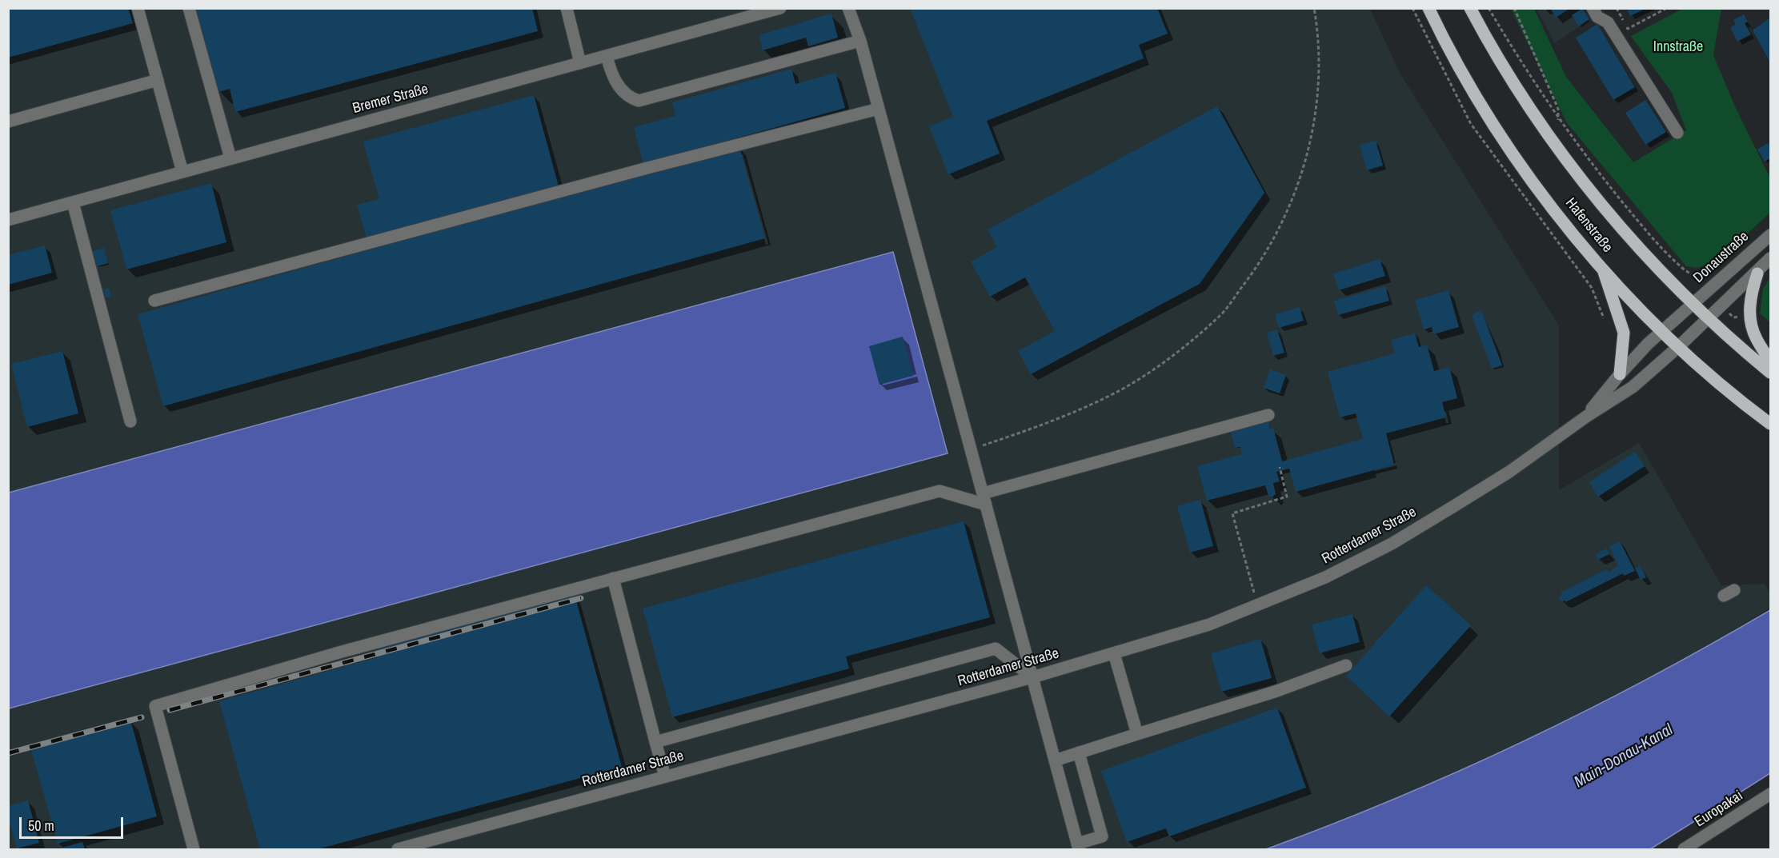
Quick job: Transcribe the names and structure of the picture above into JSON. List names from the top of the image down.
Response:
{
  "streets": {
    "main road": ["Hafenstraße"],
    "street": [
      "Bremer Straße",
      "Donaustraße",
      "Rotterdamer Straße",
      "Europakai"
    ]
  },
  "crossings": [
    ["Hafenstraße", "Donaustraße"],
    ["Hafenstraße", "Rotterdamer Straße"],
    ["Donaustraße", "Rotterdamer Straße"]
  ],
  "water": ["Main-Donau-Kanal"],
  "parks": ["Innstraße"],
  "scale_bar": "50 m"
}
